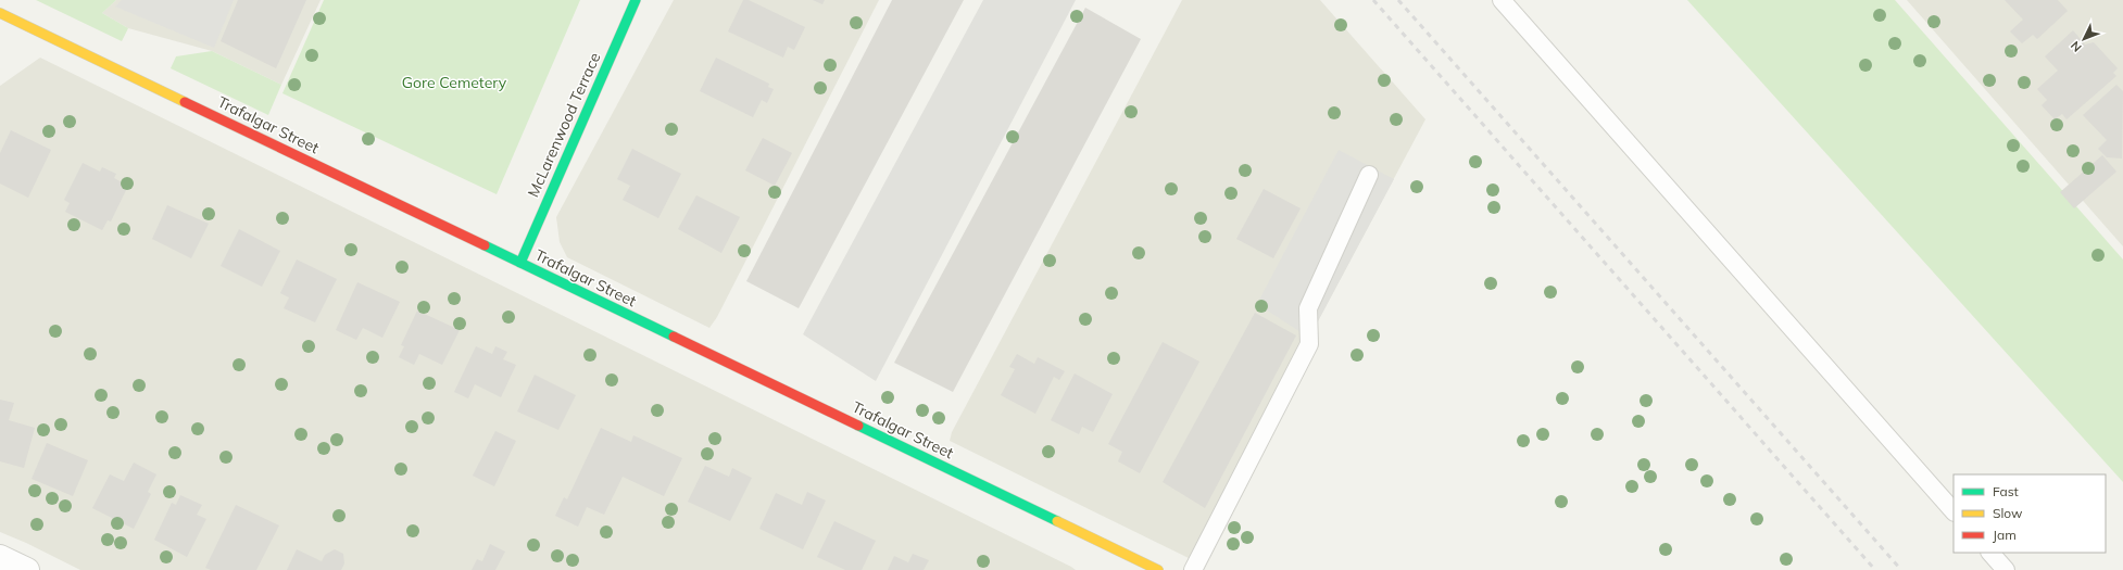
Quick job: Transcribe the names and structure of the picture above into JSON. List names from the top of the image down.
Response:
{
  "streets": {
    "main road": ["Trafalgar Street", "McLarenwood Terrace"]
  },
  "crossings": [
    ["Trafalgar Street", "McLarenwood Terrace"]
  ],
  "parks": ["Gore Cemetery"],
  "legend": ["Fast", "Slow", "Jam"],
  "north": "bottom left"
}
